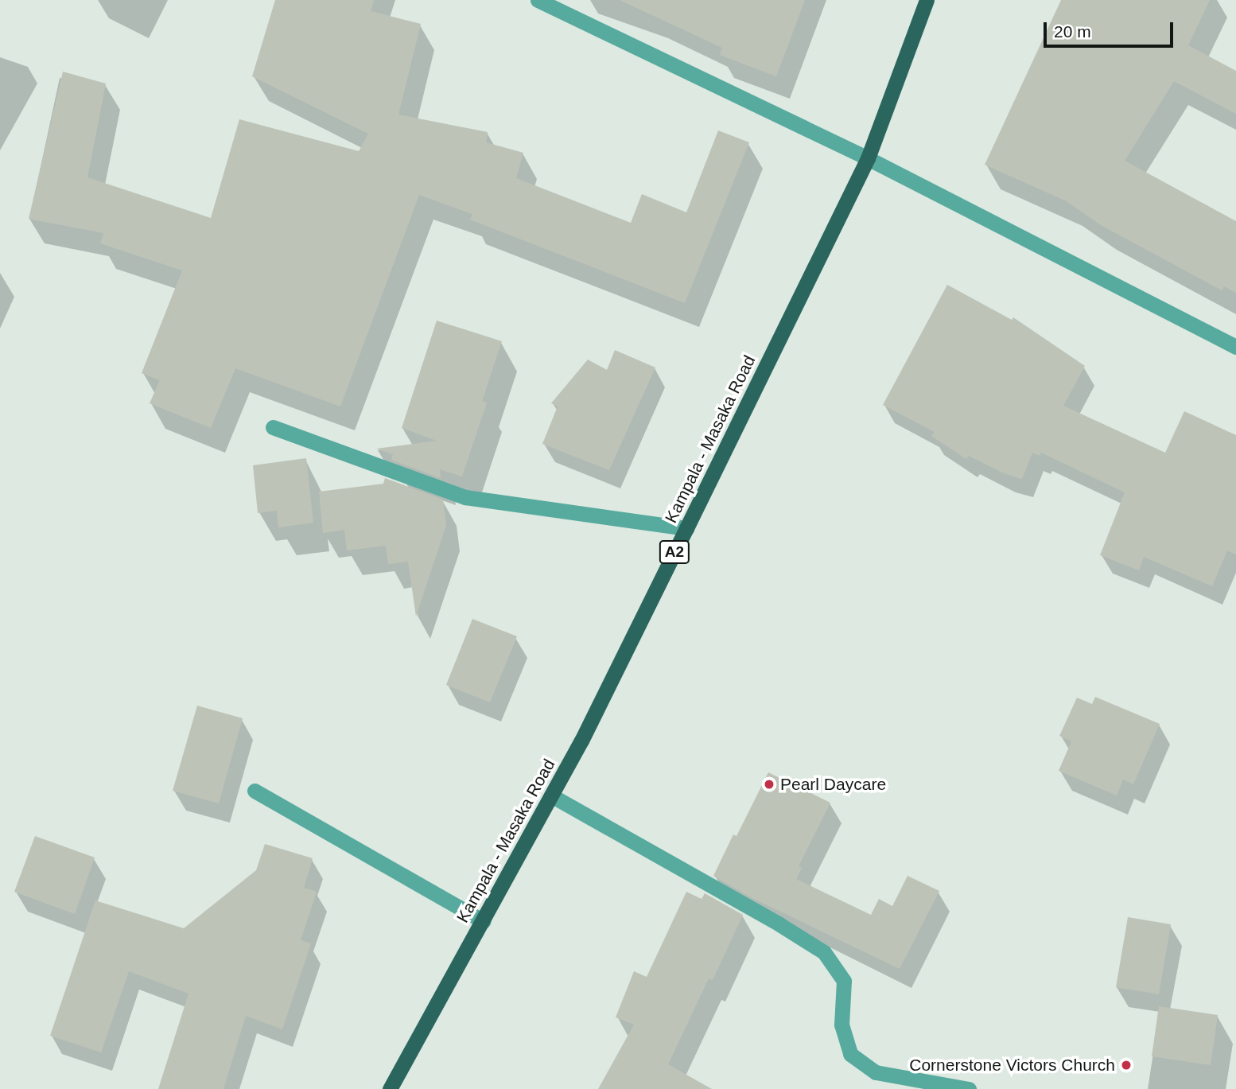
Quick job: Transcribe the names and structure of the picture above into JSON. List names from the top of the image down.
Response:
{
  "streets": {
    "main road": ["Kampala - Masaka Road", "A2"]
  },
  "places": ["Pearl Daycare", "Cornerstone Victors Church"],
  "scale_bar": "20 m"
}
